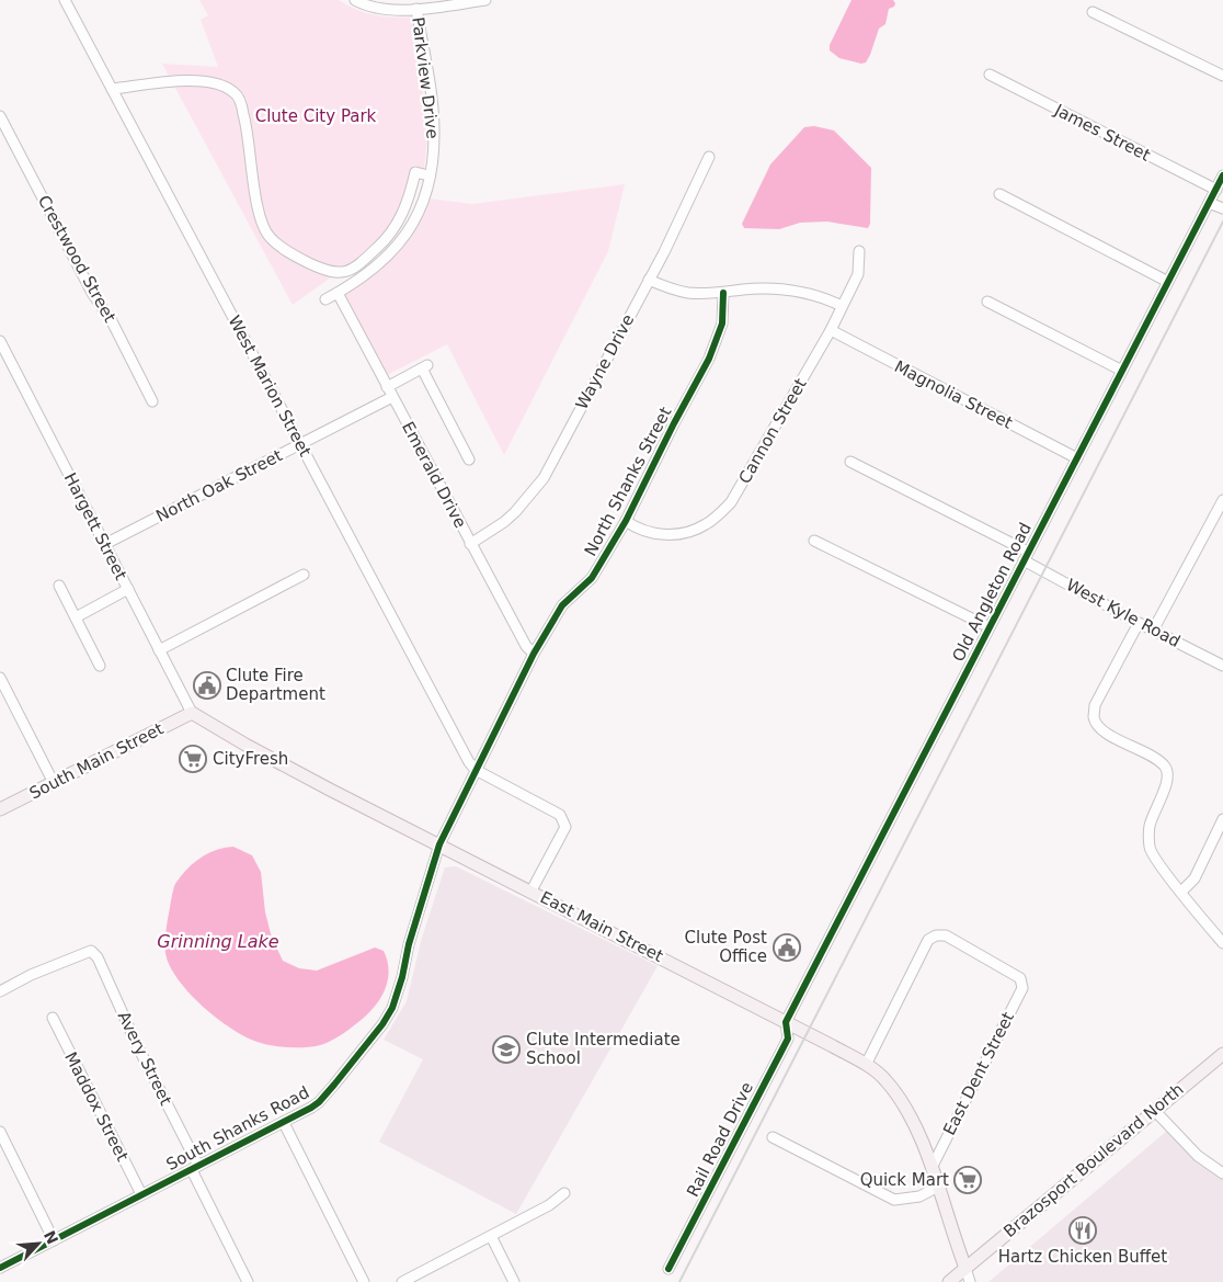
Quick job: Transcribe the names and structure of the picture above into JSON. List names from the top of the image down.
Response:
{
  "streets": {
    "main road": ["South Main Street", "East Main Street", "Brazosport Boulevard North"],
    "street": [
      "Parkview Drive",
      "James Street",
      "Crestwood Street",
      "Wayne Drive",
      "West Marion Street",
      "Magnolia Street",
      "Cannon Street",
      "Emerald Drive",
      "North Shanks Street",
      "North Oak Street",
      "Hargett Street",
      "Old Angleton Road",
      "West Kyle Road",
      "Avery Street",
      "East Dent Street",
      "Maddox Street",
      "South Shanks Road",
      "Rail Road Drive"
    ]
  },
  "crossings": [
    ["Parkview Drive", "Emerald Drive"],
    ["James Street", "Old Angleton Road"],
    ["Wayne Drive", "Emerald Drive"],
    ["West Marion Street", "North Shanks Street"],
    ["West Marion Street", "North Oak Street"],
    ["Magnolia Street", "Cannon Street"],
    ["Magnolia Street", "Old Angleton Road"],
    ["Cannon Street", "North Shanks Street"],
    ["Emerald Drive", "North Shanks Street"],
    ["Emerald Drive", "North Oak Street"],
    ["North Shanks Street", "East Main Street"],
    ["North Shanks Street", "South Shanks Road"],
    ["North Oak Street", "Hargett Street"],
    ["Hargett Street", "South Main Street"],
    ["Hargett Street", "East Main Street"],
    ["Old Angleton Road", "West Kyle Road"],
    ["Old Angleton Road", "East Main Street"],
    ["Old Angleton Road", "Rail Road Drive"],
    ["South Main Street", "East Main Street"],
    ["East Main Street", "East Dent Street"],
    ["East Main Street", "South Shanks Road"],
    ["East Main Street", "Rail Road Drive"],
    ["East Main Street", "Brazosport Boulevard North"],
    ["Avery Street", "South Shanks Road"],
    ["Maddox Street", "South Shanks Road"]
  ],
  "water": ["Grinning Lake"],
  "parks": ["Clute City Park"],
  "places": {
    "public building": ["Clute Fire Department", "Clute Post Office"],
    "supermarket": ["CityFresh", "Quick Mart"],
    "school or university": ["Clute Intermediate School"],
    "restaurant": ["Hartz Chicken Buffet"]
  },
  "north": "top right"
}
